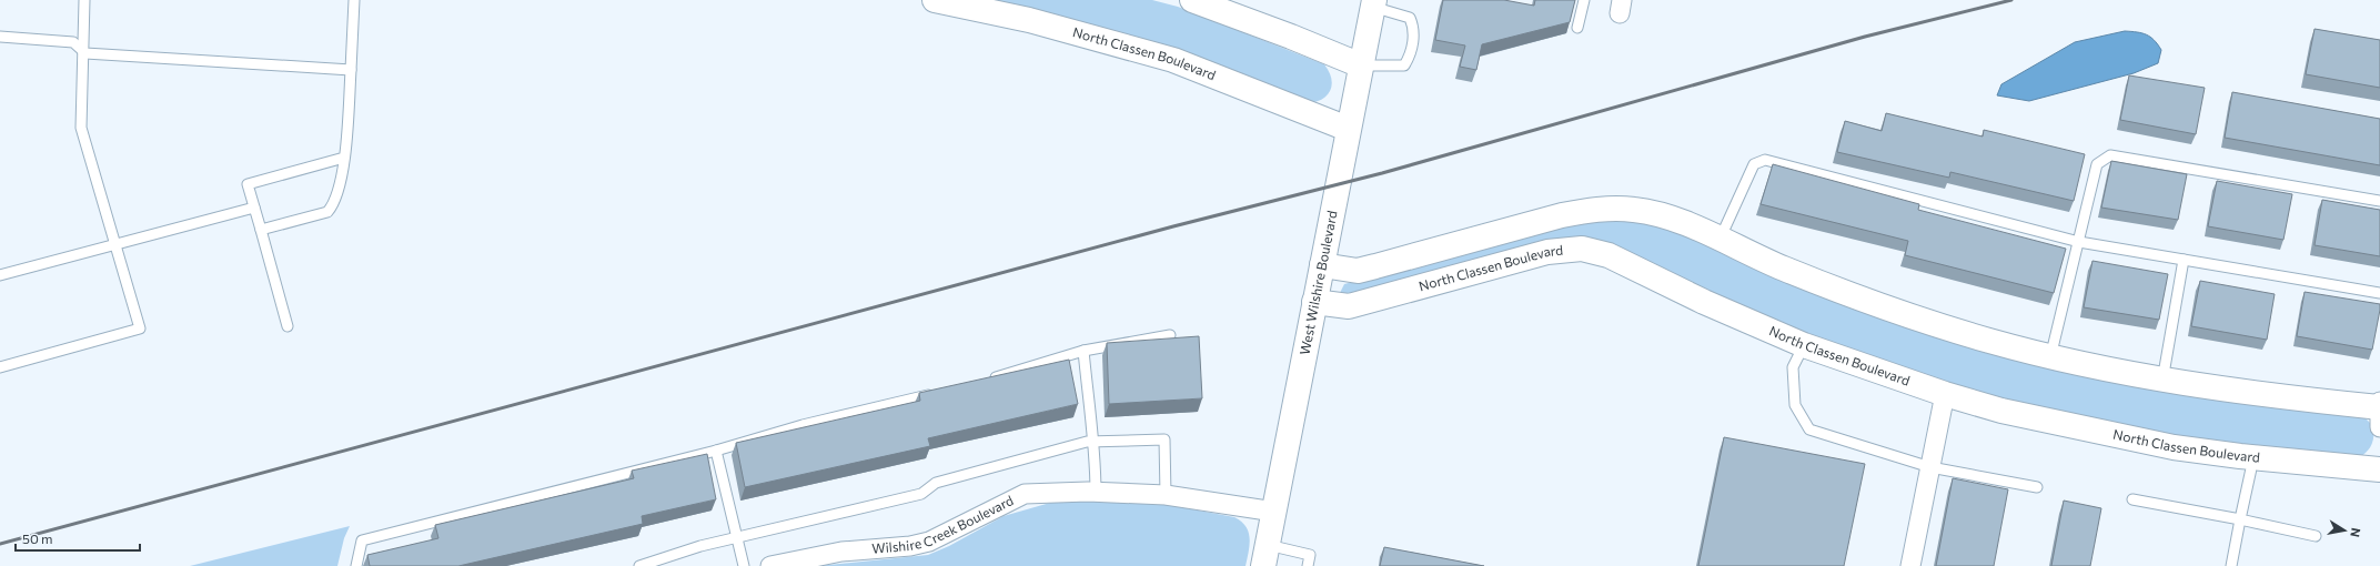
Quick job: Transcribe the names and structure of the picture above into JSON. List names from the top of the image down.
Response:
{
  "streets": {
    "street": ["North Classen Boulevard", "West Wilshire Boulevard", "Wilshire Creek Boulevard"]
  },
  "crossings": [
    ["North Classen Boulevard", "West Wilshire Boulevard"],
    ["West Wilshire Boulevard", "Wilshire Creek Boulevard"]
  ],
  "scale_bar": "50 m",
  "north": "right"
}
